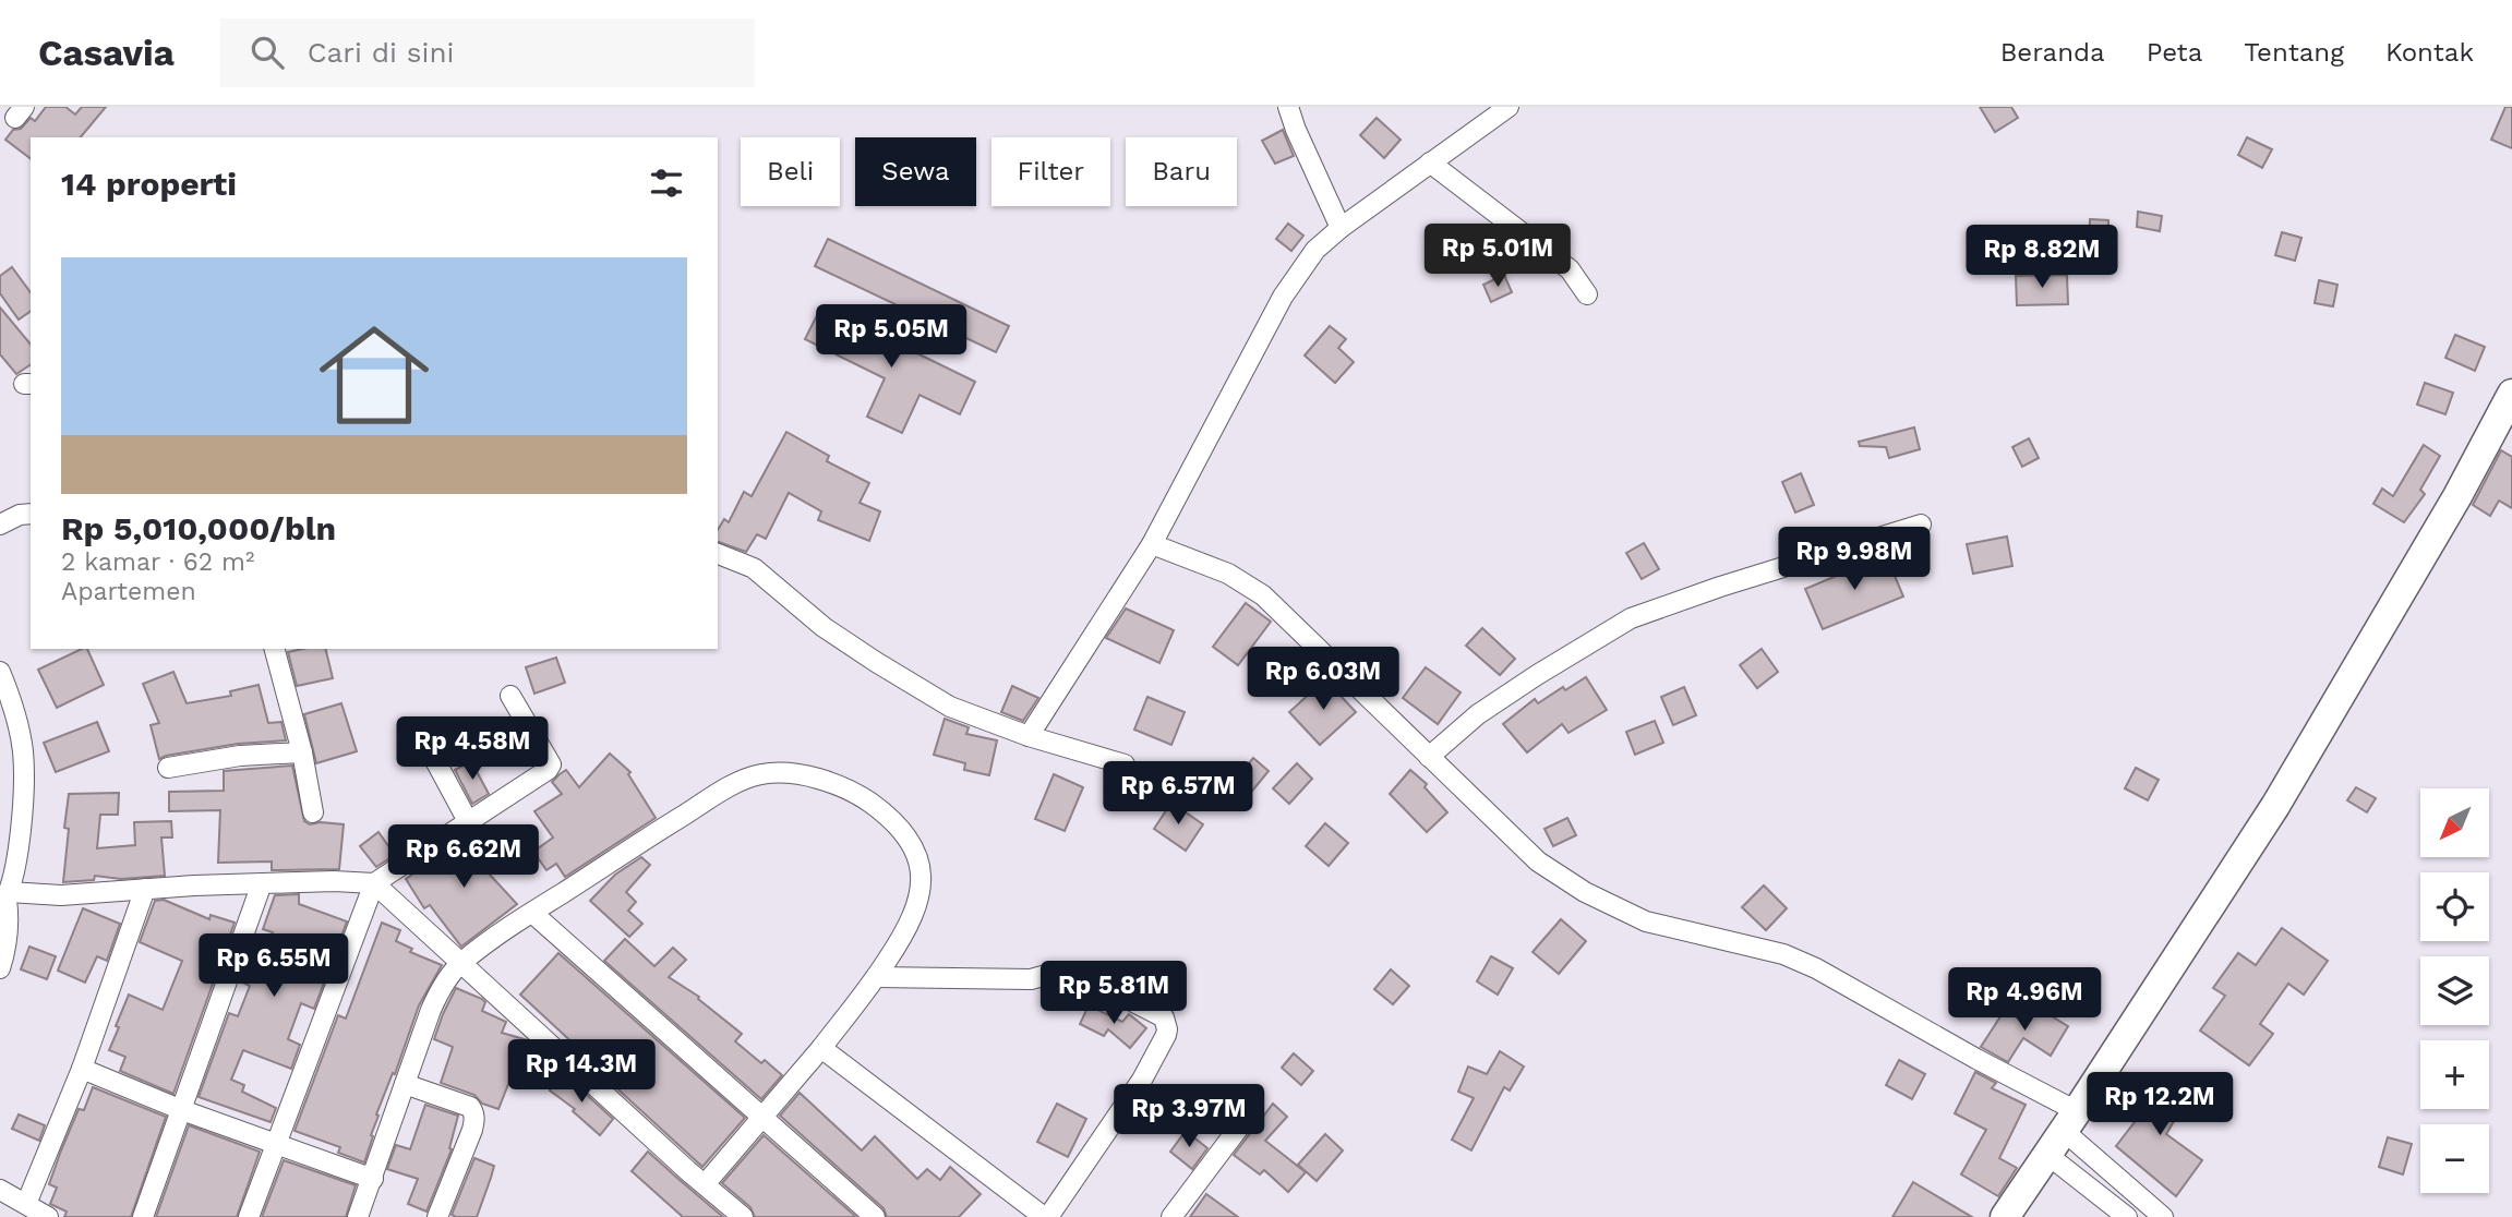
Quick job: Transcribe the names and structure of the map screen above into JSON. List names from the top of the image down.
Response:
{
  "north": "bottom left",
  "page": {
    "header": "Casavia",
    "search": "Cari di sini",
    "nav": [
      "Beranda",
      "Peta",
      "Tentang",
      "Kontak"
    ],
    "chip": [
      "Beli",
      "Sewa",
      "Filter",
      "Baru"
    ],
    "heading": "14 properti",
    "price": [
      "Rp 5.01M",
      "Rp 8.82M",
      "Rp 5.05M",
      "Rp 9.98M",
      "Rp 6.03M",
      "Rp 4.58M",
      "Rp 6.57M",
      "Rp 6.62M",
      "Rp 6.55M",
      "Rp 5.81M",
      "Rp 4.96M",
      "Rp 14.3M",
      "Rp 12.2M",
      "Rp 3.97M"
    ],
    "list": [
      {
        "name": "Rp 5,010,000/bln",
        "note": "2 kamar · 62 m² · Apartemen"
      }
    ],
    "map_buttons": ["+", "−"]
  }
}
